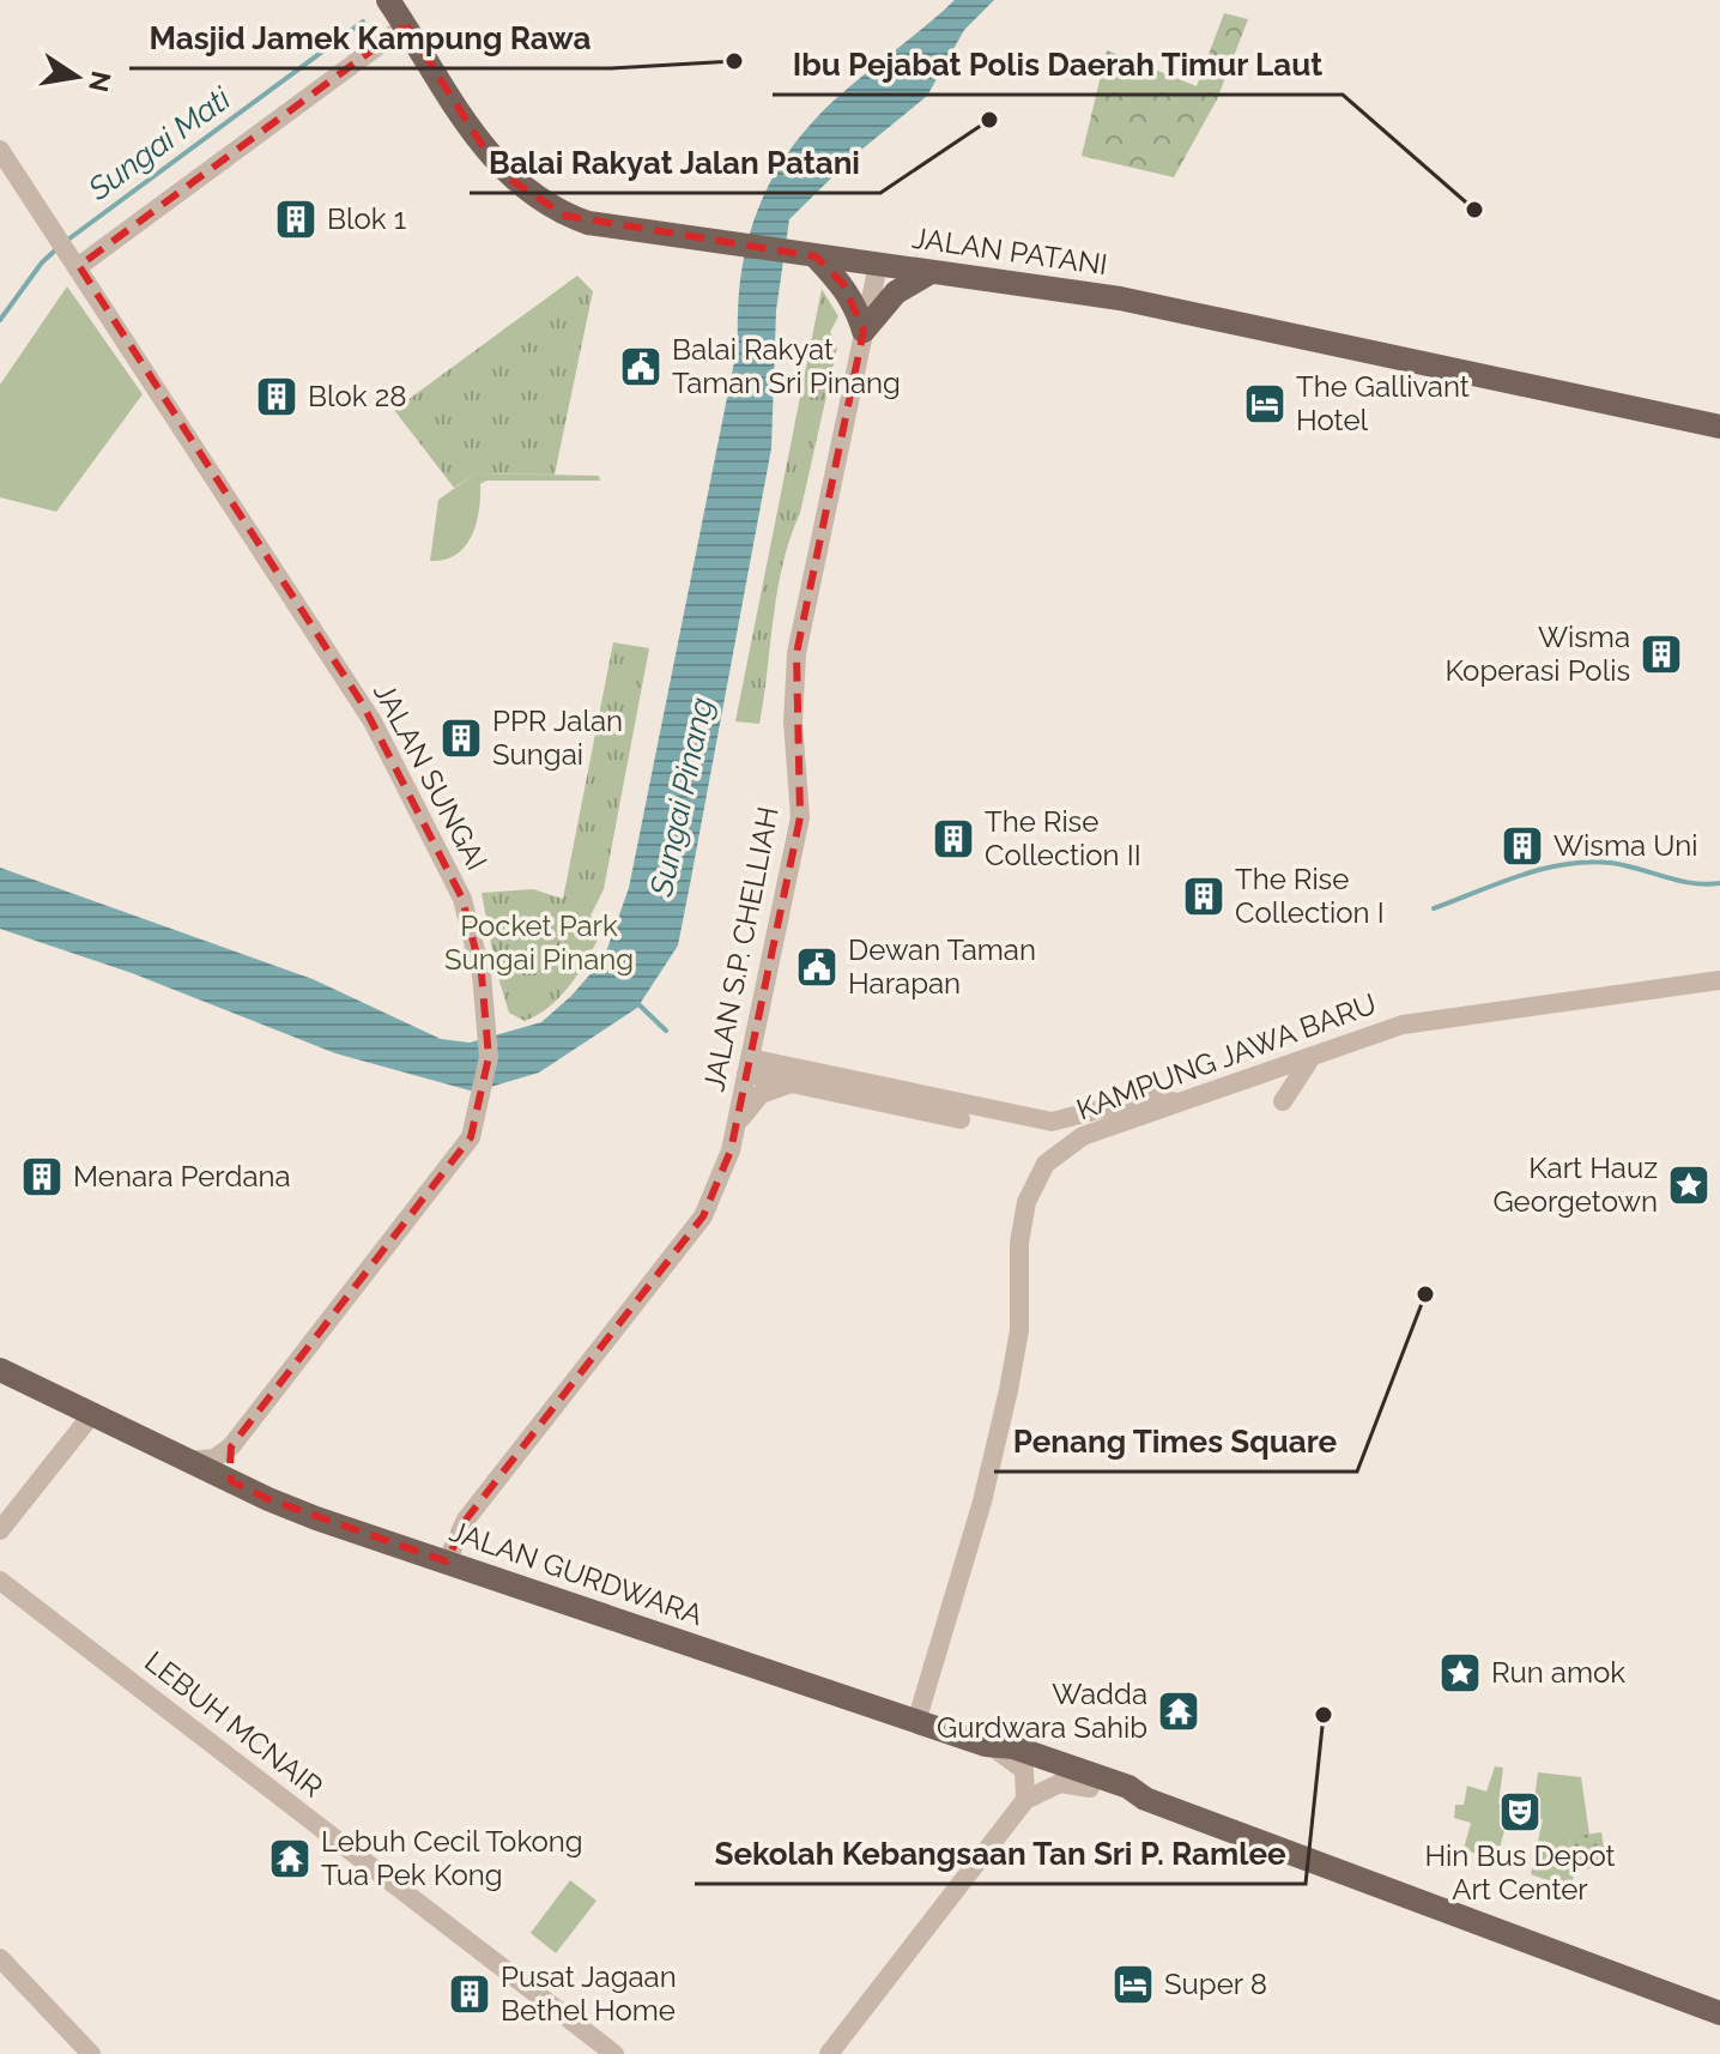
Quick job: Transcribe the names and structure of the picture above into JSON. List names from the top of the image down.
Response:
{
  "streets": {
    "main road": ["JALAN PATANI", "JALAN GURDWARA"],
    "street": [
      "JALAN SUNGAI",
      "JALAN S.P. CHELLIAH",
      "KAMPUNG JAWA BARU",
      "LEBUH MCNAIR"
    ]
  },
  "crossings": [
    ["JALAN PATANI", "JALAN S.P. CHELLIAH"],
    ["JALAN S.P. CHELLIAH", "JALAN GURDWARA"],
    ["KAMPUNG JAWA BARU", "JALAN GURDWARA"]
  ],
  "water": ["Sungai Mati", "Sungai Pinang"],
  "parks": ["Pocket Park Sungai Pinang"],
  "places": {
    "other": [
      "Masjid Jamek Kampung Rawa",
      "Balai Rakyat Jalan Patani",
      "Ibu Pejabat Polis Daerah Timur Laut",
      "Penang Times Square",
      "Sekolah Kebangsaan Tan Sri P. Ramlee"
    ],
    "building": [
      "Blok 1",
      "Blok 28",
      "Wisma Koperasi Polis",
      "PPR Jalan Sungai",
      "The Rise Collection II",
      "Wisma Uni",
      "The Rise Collection I",
      "Menara Perdana",
      "Pusat Jagaan Bethel Home"
    ],
    "public building": ["Balai Rakyat Taman Sri Pinang", "Dewan Taman Harapan"],
    "hotel": ["The Gallivant Hotel", "Super 8"],
    "place": ["Kart Hauz Georgetown", "Run amok"],
    "temple": ["Wadda Gurdwara Sahib", "Lebuh Cecil Tokong Tua Pek Kong"],
    "theatre": ["Hin Bus Depot Art Center"]
  },
  "north": "right"
}
